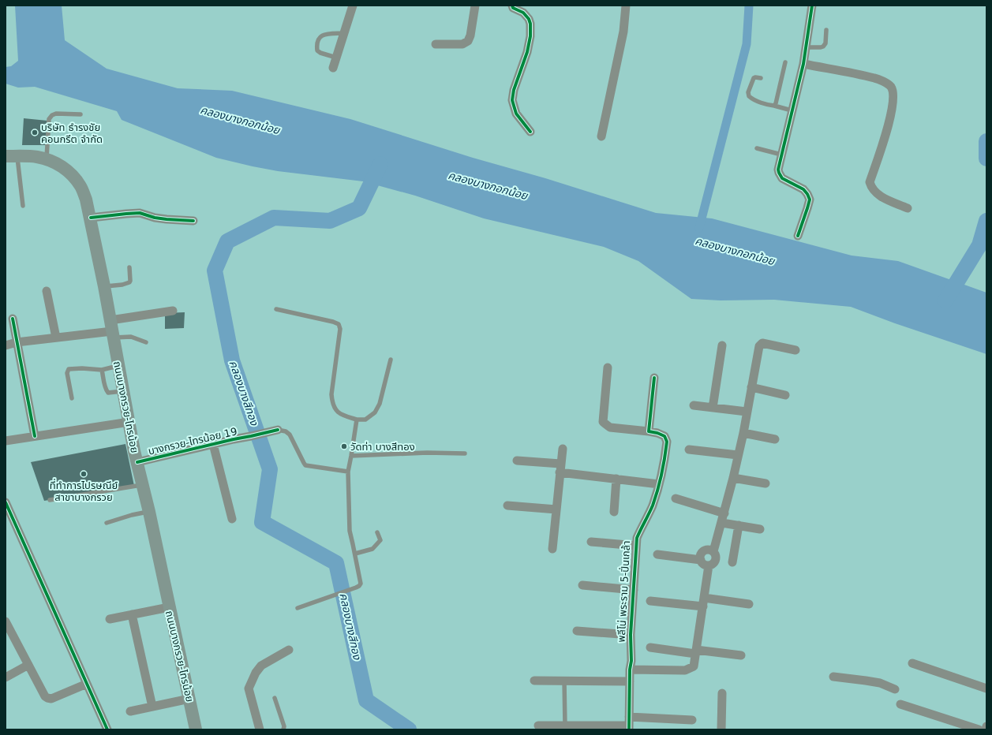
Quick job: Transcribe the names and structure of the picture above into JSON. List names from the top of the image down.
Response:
{
  "streets": {
    "main road": ["ถนนบางกรวย-ไทรน้อย"],
    "street": ["บางกรวย-ไทรน้อย 19", "พลีโน่ พระราม 5-ปิ่นเกล้า"]
  },
  "crossings": [
    ["ถนนบางกรวย-ไทรน้อย", "บางกรวย-ไทรน้อย 19"]
  ],
  "water": ["คลองบางกอกน้อย", "คลองบางสีทอง"],
  "places": ["บริษัท ธำรงชัย คอนกรีต จำกัด", "วัดท่า บางสีทอง", "ที่ทำการไปรษณีย์ สาขาบางกรวย"]
}
